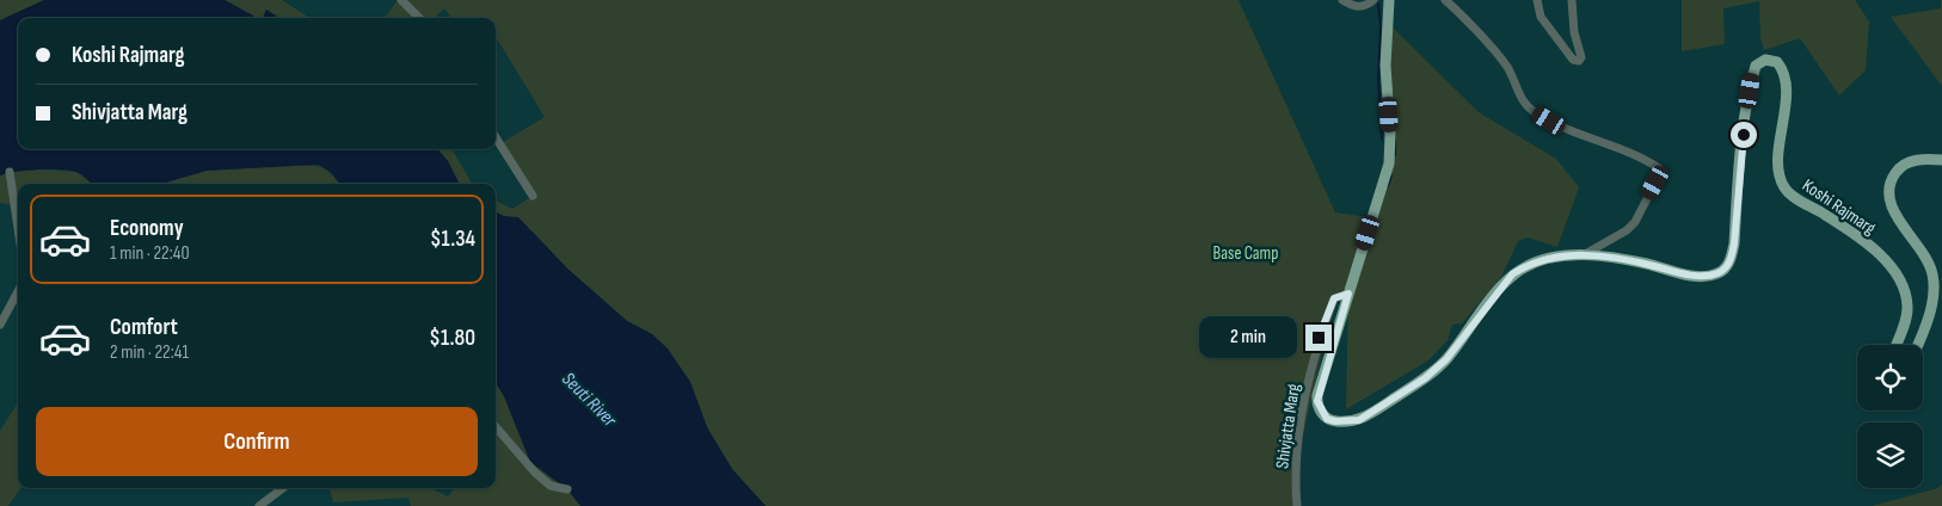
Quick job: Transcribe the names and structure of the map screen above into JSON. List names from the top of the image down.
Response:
{
  "streets": {
    "main road": ["Koshi Rajmarg"],
    "street": ["Shivjatta Marg"]
  },
  "crossings": [
    ["Koshi Rajmarg", "Shivjatta Marg"]
  ],
  "water": ["Seuti River"],
  "parks": ["Base Camp"],
  "page": {
    "banner": ["Koshi Rajmarg", "Shivjatta Marg"],
    "list": [
      {
        "name": "Economy",
        "note": "1 min · 22:40",
        "value": "$1.34"
      },
      {
        "name": "Comfort",
        "note": "2 min · 22:41",
        "value": "$1.80"
      }
    ],
    "bubble": "2 min",
    "buttons": "Confirm"
  }
}
